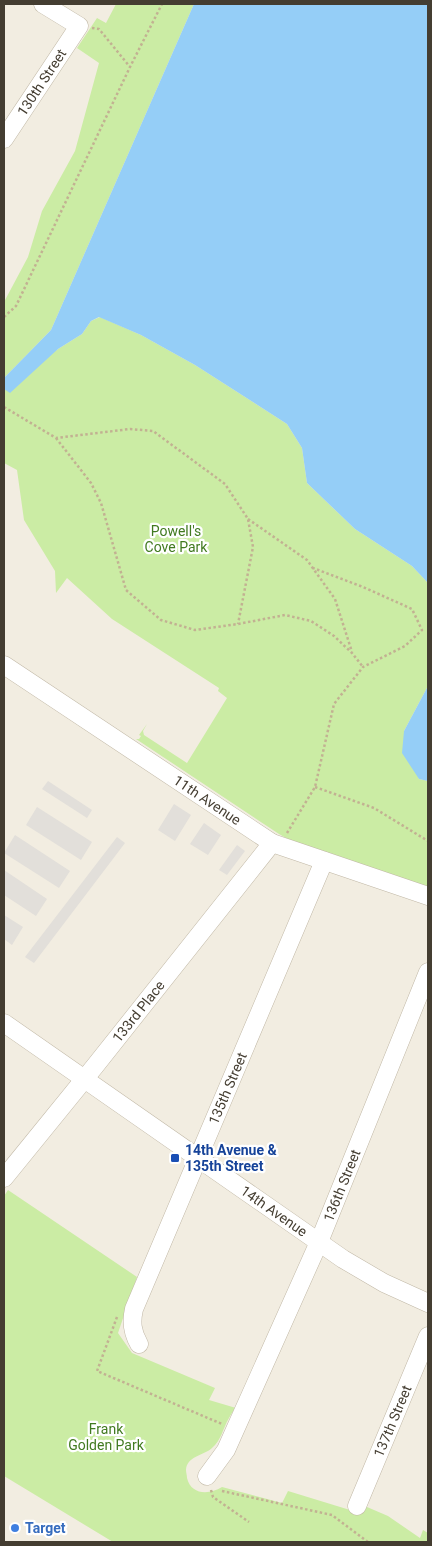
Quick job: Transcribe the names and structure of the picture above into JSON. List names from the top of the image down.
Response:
{
  "streets": {
    "street": [
      "130th Street",
      "11th Avenue",
      "133rd Place",
      "135th Street",
      "136th Street",
      "14th Avenue",
      "137th Street"
    ]
  },
  "crossings": [
    ["11th Avenue", "133rd Place"],
    ["11th Avenue", "135th Street"],
    ["133rd Place", "14th Avenue"],
    ["135th Street", "14th Avenue"],
    ["136th Street", "14th Avenue"]
  ],
  "parks": ["Powell's Cove Park", "Frank Golden Park"],
  "places": {
    "transit": ["14th Avenue & 135th Street"],
    "other": ["Target"]
  }
}
